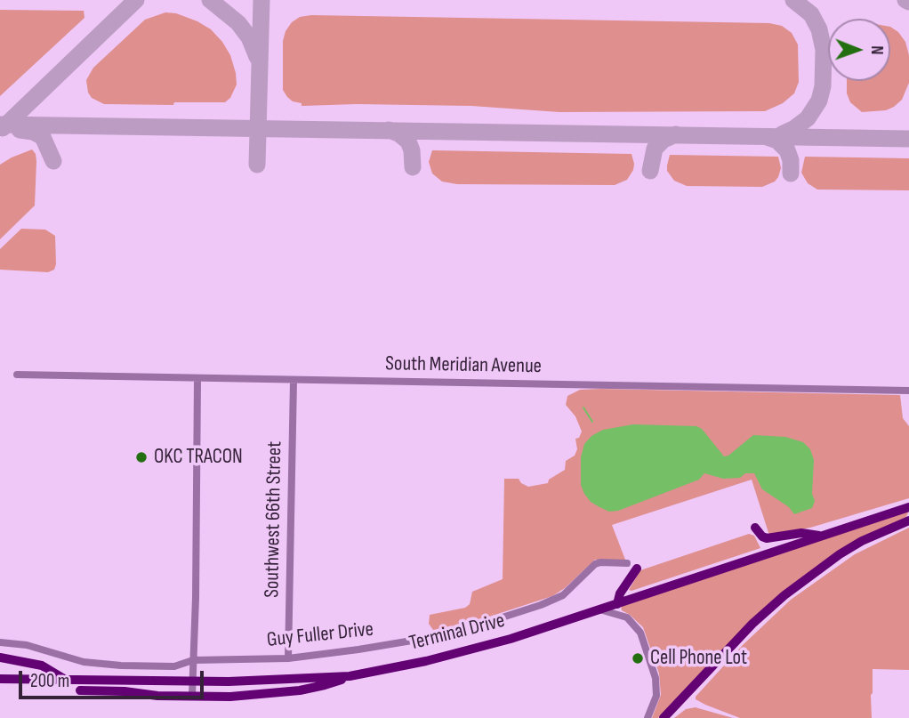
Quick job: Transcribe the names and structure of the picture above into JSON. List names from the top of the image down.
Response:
{
  "streets": {
    "main road": ["Terminal Drive"],
    "street": ["South Meridian Avenue", "Southwest 66th Street", "Guy Fuller Drive"]
  },
  "crossings": [
    ["South Meridian Avenue", "Southwest 66th Street"],
    ["Southwest 66th Street", "Guy Fuller Drive"]
  ],
  "places": ["OKC TRACON", "Cell Phone Lot"],
  "scale_bar": "200 m",
  "north": "right"
}
